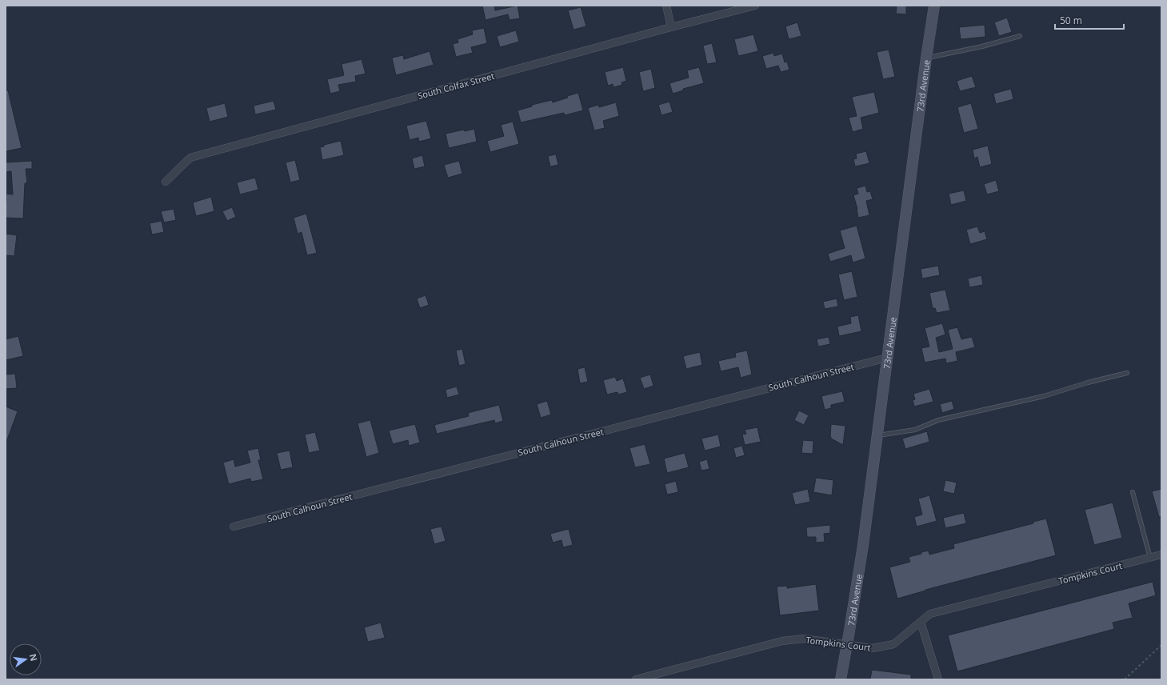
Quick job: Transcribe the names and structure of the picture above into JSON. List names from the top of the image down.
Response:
{
  "streets": {
    "street": [
      "South Colfax Street",
      "73rd Avenue",
      "South Calhoun Street",
      "Tompkins Court"
    ]
  },
  "crossings": [
    ["73rd Avenue", "South Calhoun Street"],
    ["73rd Avenue", "Tompkins Court"]
  ],
  "scale_bar": "50 m",
  "north": "right"
}
